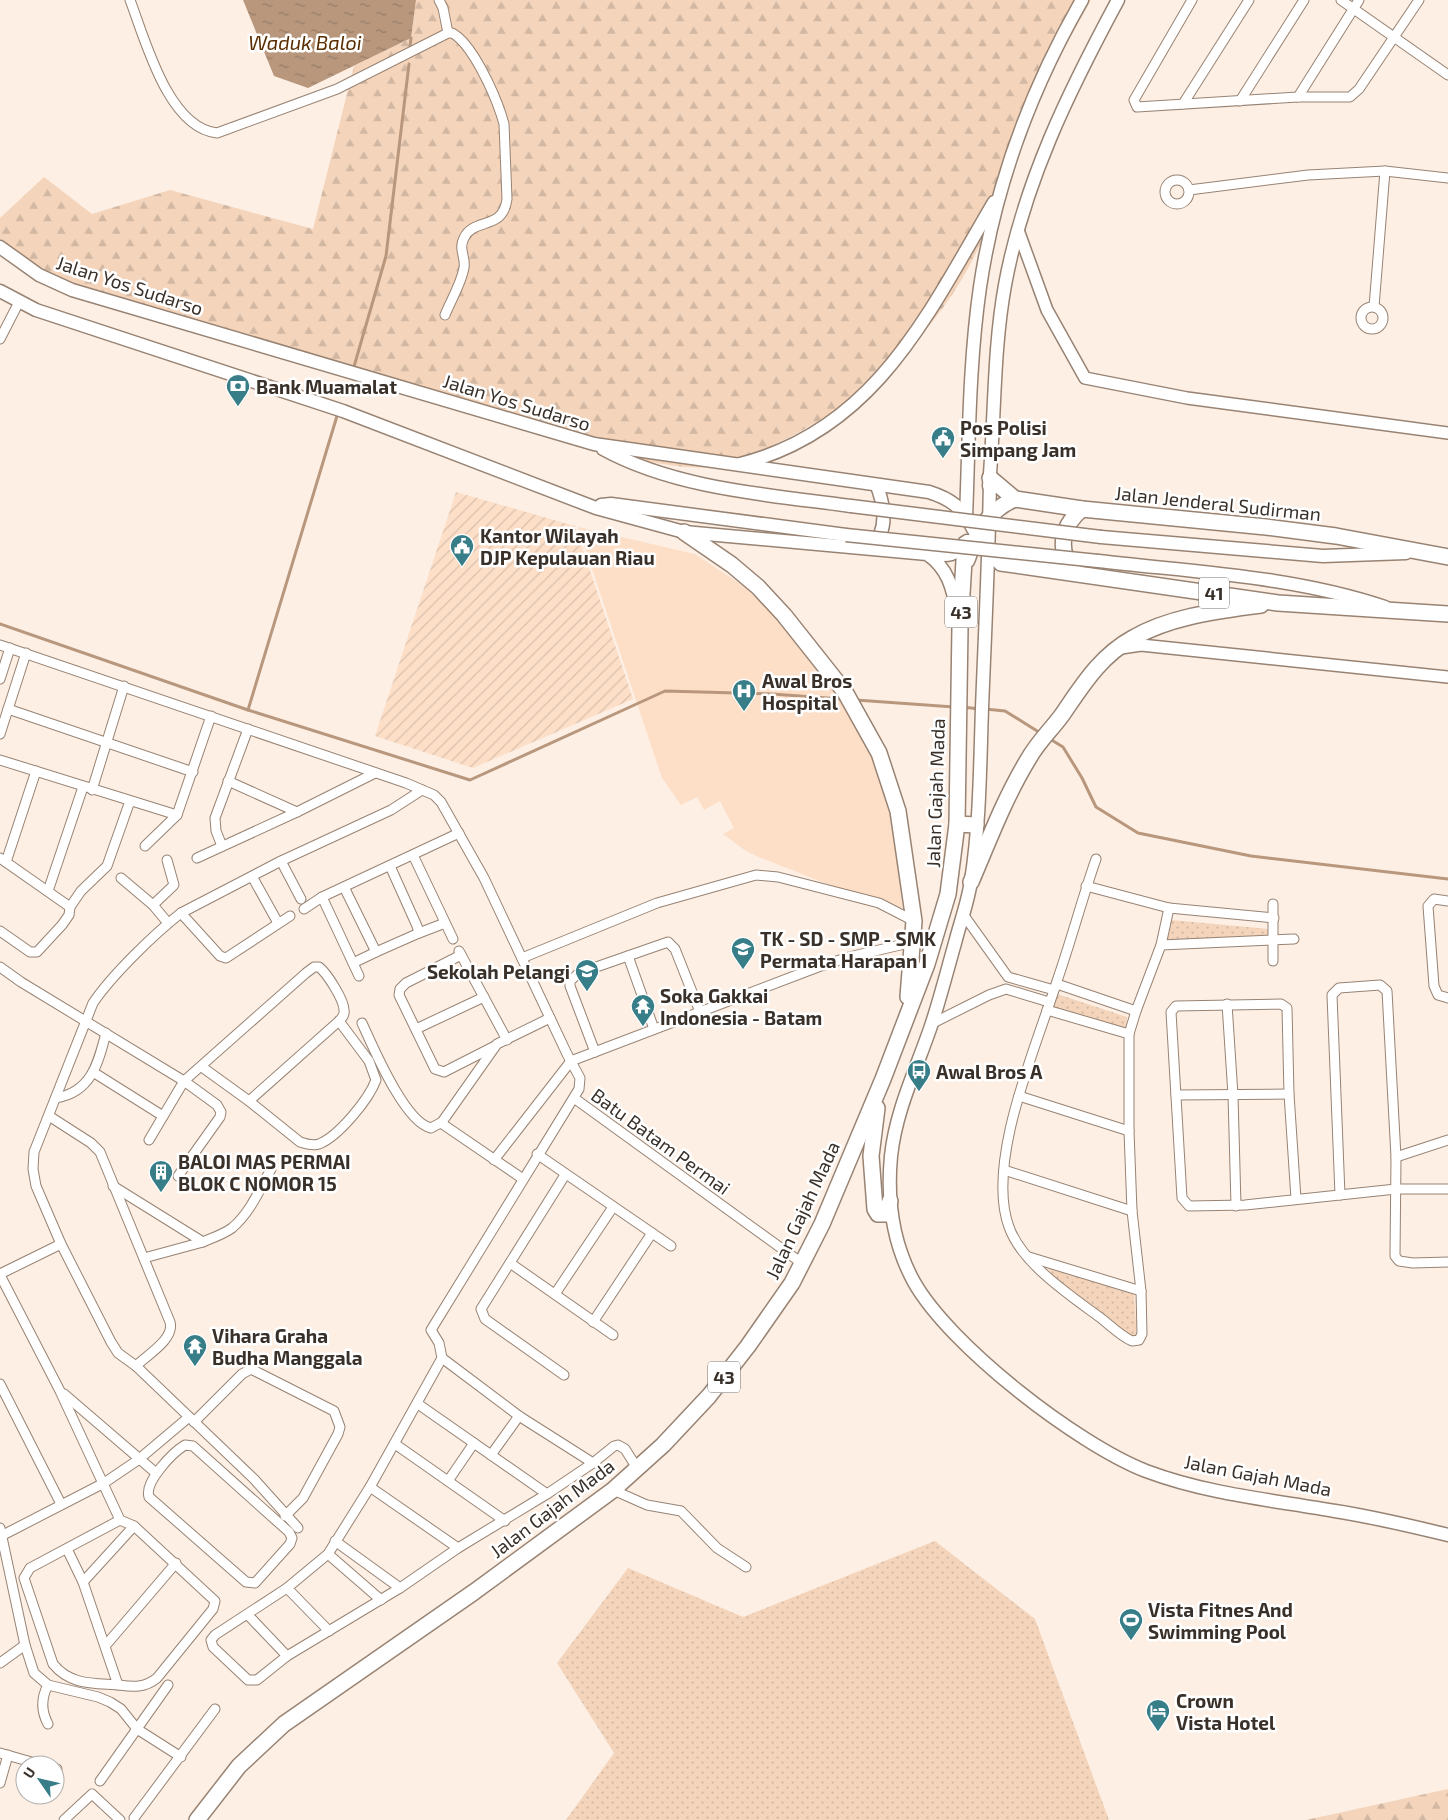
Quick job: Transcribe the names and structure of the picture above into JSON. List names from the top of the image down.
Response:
{
  "streets": {
    "highway": [
      "Jalan Jenderal Sudirman",
      "41",
      "43",
      "Jalan Gajah Mada"
    ],
    "main road": ["Jalan Yos Sudarso"],
    "street": ["Batu Batam Permai"]
  },
  "crossings": [
    ["Jalan Yos Sudarso", "Jalan Gajah Mada"],
    ["Jalan Gajah Mada", "Batu Batam Permai"]
  ],
  "water": ["Waduk Baloi"],
  "places": {
    "bank": ["Bank Muamalat"],
    "public building": ["Pos Polisi Simpang Jam", "Kantor Wilayah DJP Kepulauan Riau"],
    "hospital": ["Awal Bros Hospital"],
    "school or university": ["TK - SD - SMP - SMK Permata Harapan I", "Sekolah Pelangi"],
    "temple": ["Soka Gakkai Indonesia - Batam", "Vihara Graha Budha Manggala"],
    "bus stop": ["Awal Bros A"],
    "building": ["BALOI MAS PERMAI BLOK C NOMOR 15"],
    "sports": ["Vista Fitnes And Swimming Pool"],
    "hotel": ["Crown Vista Hotel"]
  },
  "north": "top left"
}
